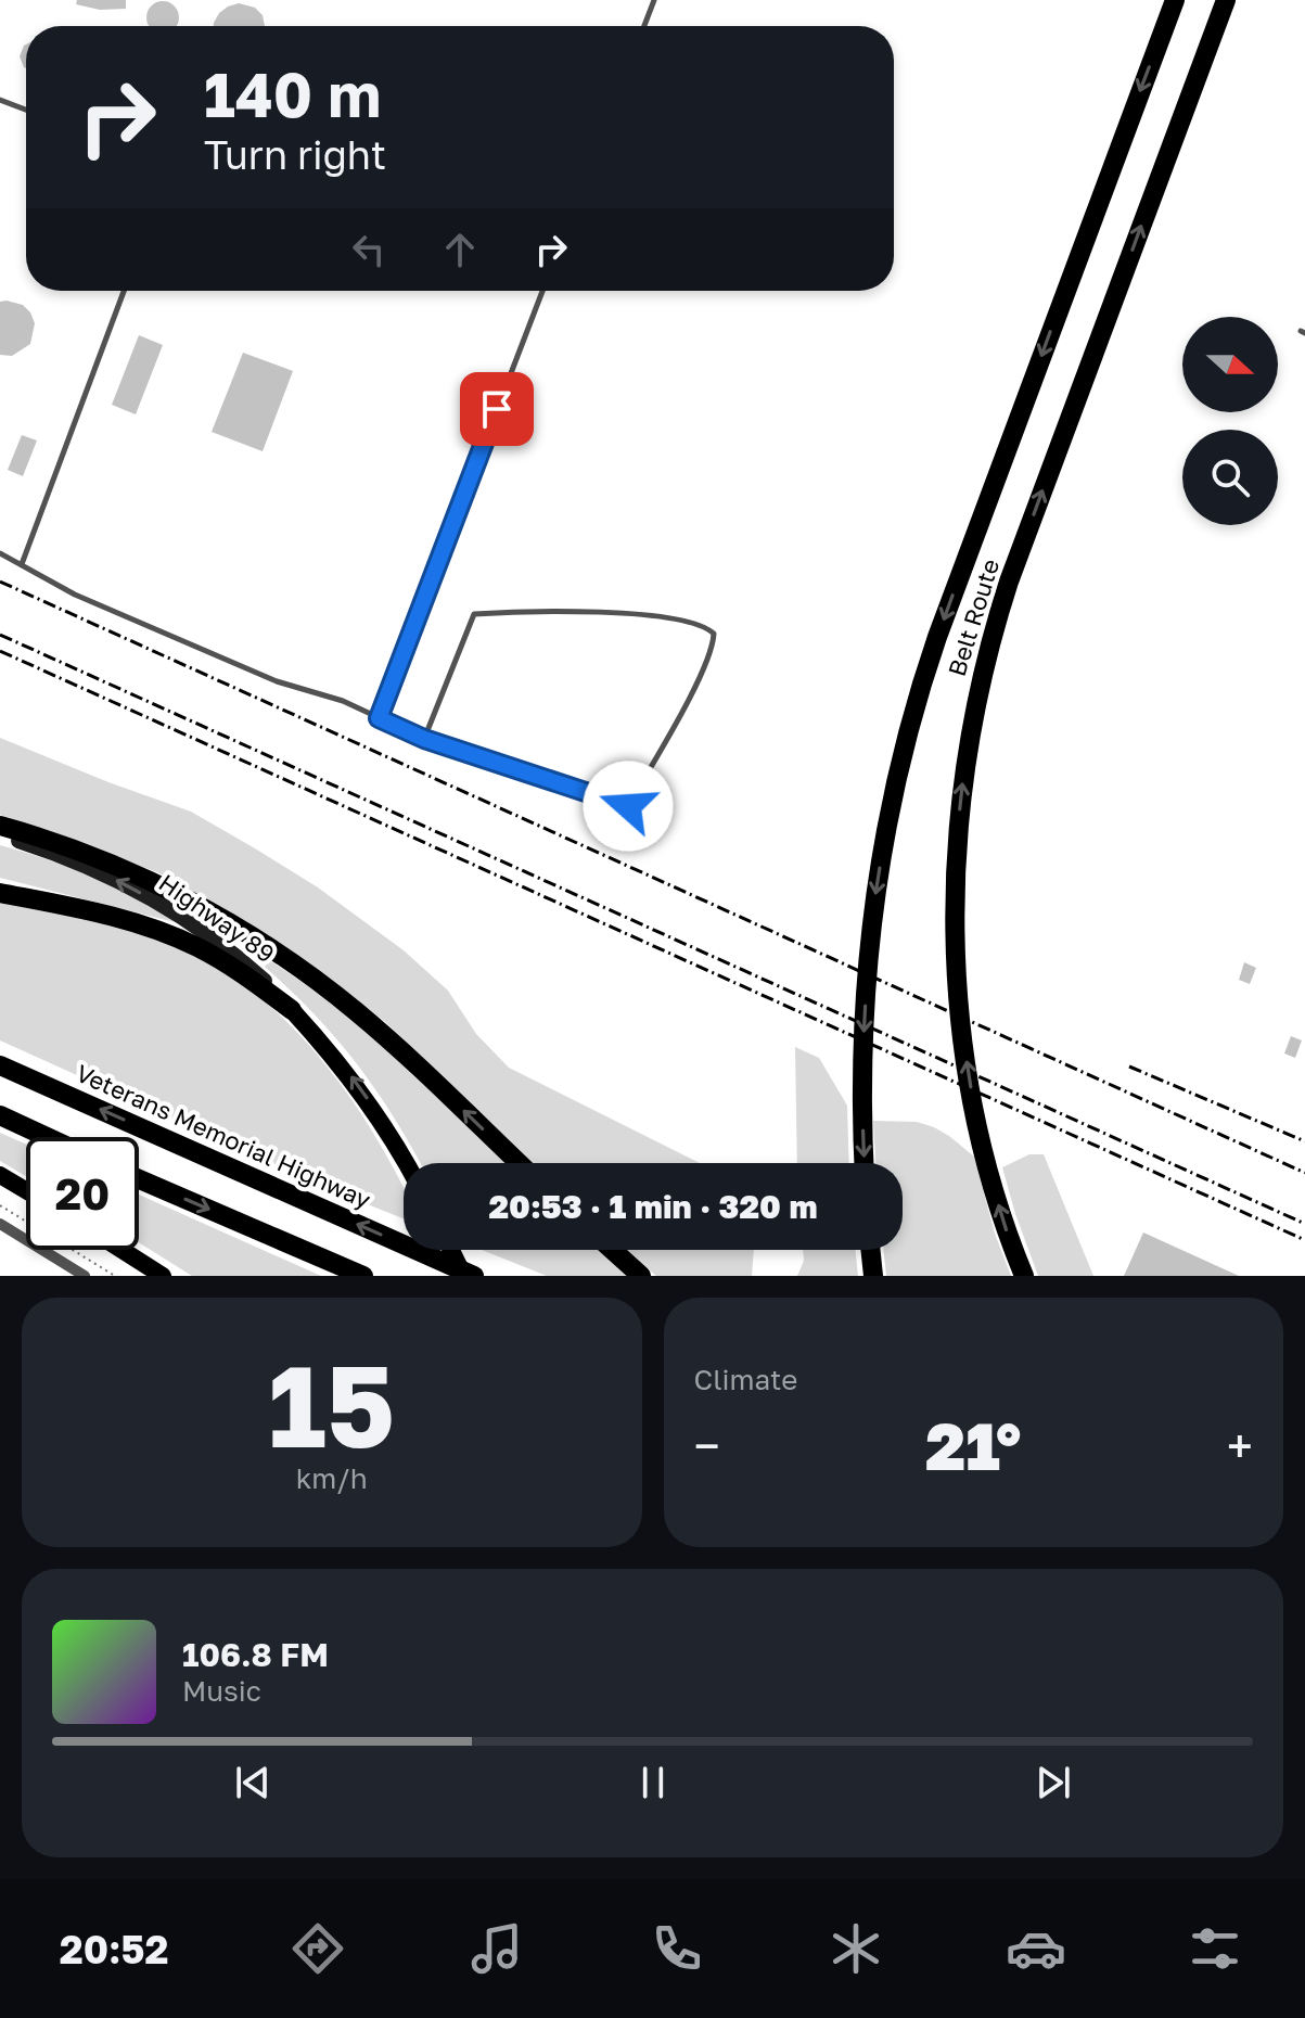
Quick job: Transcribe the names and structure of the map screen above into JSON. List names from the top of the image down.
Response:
{
  "streets": {
    "highway": ["Belt Route", "Veterans Memorial Highway"],
    "main road": ["Highway 89"]
  },
  "one_way": ["Highway 89"],
  "north": "right",
  "page": {
    "turn": ["140 m", "Turn right"],
    "limit": "20",
    "trip": "20:53 · 1 min · 320 m",
    "tile": [
      ["15", "km/h"],
      "Climate"
    ],
    "heat": ["−", "21°", "+"],
    "song": ["106.8 FM", "Music"],
    "tabs": "20:52"
  }
}
